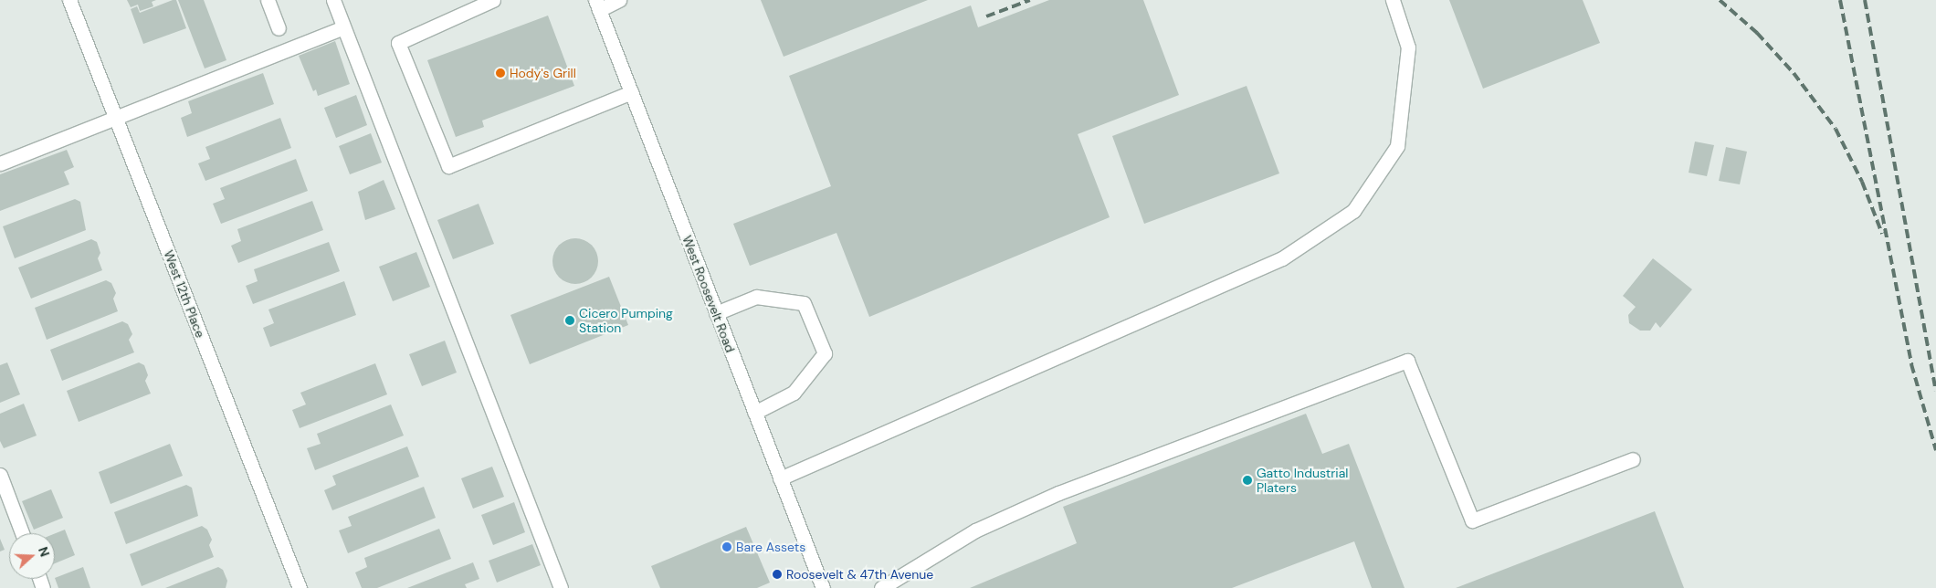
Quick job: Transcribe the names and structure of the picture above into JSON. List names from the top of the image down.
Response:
{
  "streets": {
    "street": ["West 12th Place", "West Roosevelt Road"]
  },
  "places": [
    "Hody's Grill",
    "Cicero Pumping Station",
    "Gatto Industrial Platers",
    "Bare Assets",
    "Roosevelt & 47th Avenue"
  ],
  "north": "right"
}
